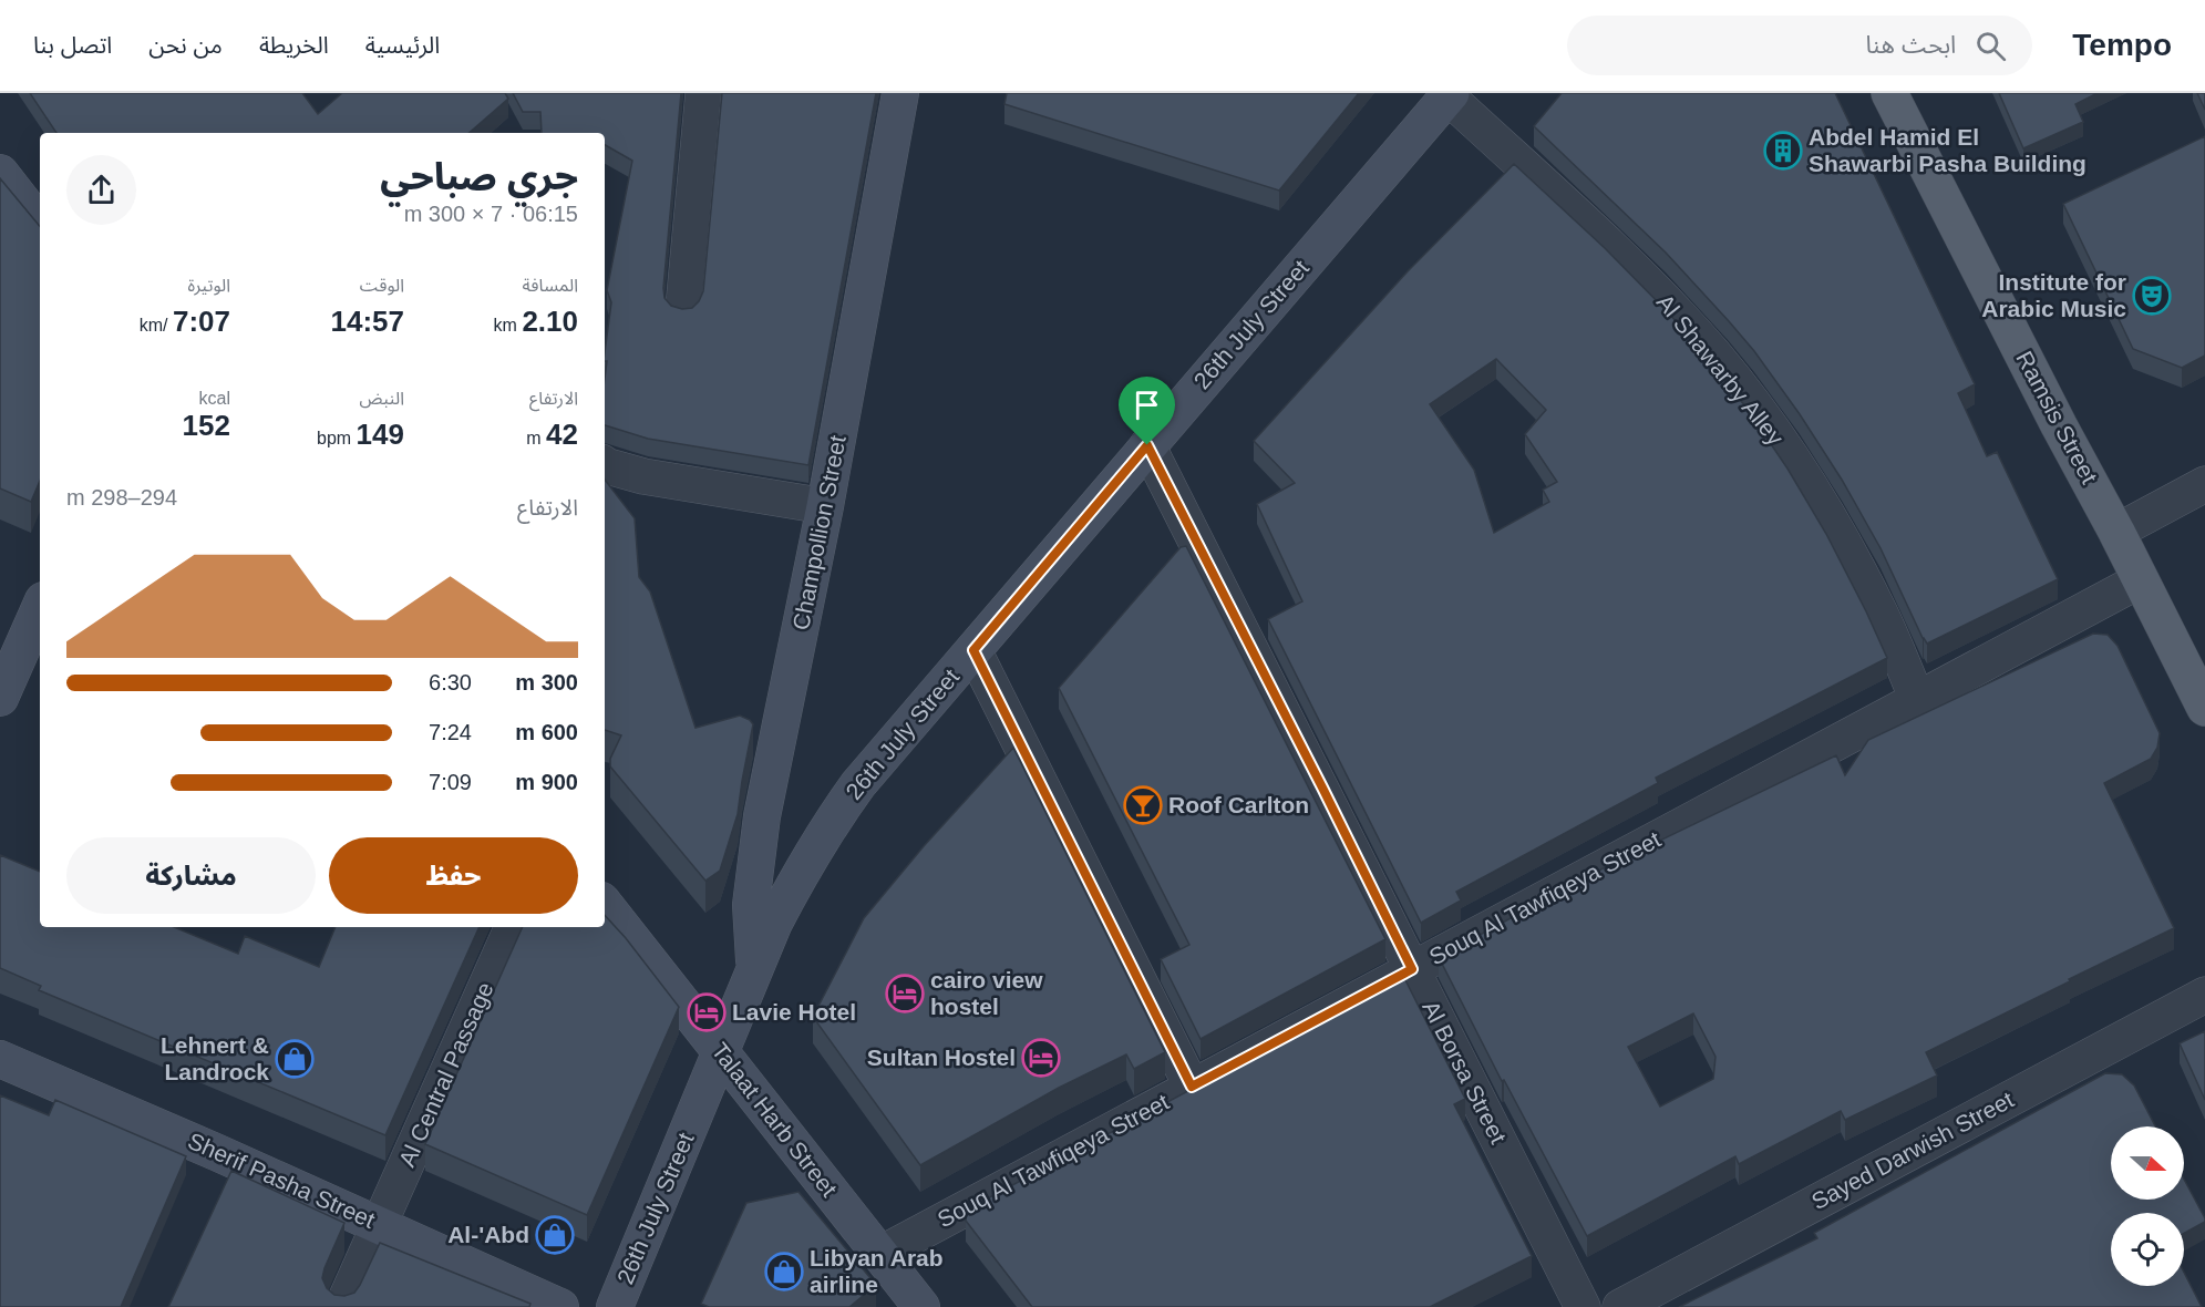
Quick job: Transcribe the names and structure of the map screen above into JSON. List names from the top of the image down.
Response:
{
  "streets": {
    "main road": ["Ramsis Street"],
    "street": [
      "26th July Street",
      "Al Shawarby Alley",
      "Champollion Street",
      "Souq Al Tawfiqeya Street",
      "Al Borsa Street",
      "Al Central Passage",
      "Talaat Harb Street",
      "Sayed Darwish Street",
      "Sherif Pasha Street"
    ]
  },
  "crossings": [
    ["26th July Street", "Al Shawarby Alley"],
    ["26th July Street", "Champollion Street"],
    ["26th July Street", "Al Borsa Street"],
    ["26th July Street", "Talaat Harb Street"],
    ["Al Shawarby Alley", "Souq Al Tawfiqeya Street"],
    ["Ramsis Street", "Souq Al Tawfiqeya Street"],
    ["Souq Al Tawfiqeya Street", "Al Borsa Street"],
    ["Souq Al Tawfiqeya Street", "Talaat Harb Street"],
    ["Al Central Passage", "Sherif Pasha Street"]
  ],
  "places": {
    "building": ["Abdel Hamid El Shawarbi Pasha Building"],
    "theatre": ["Institute for Arabic Music"],
    "bar": ["Roof Carlton"],
    "hotel": ["cairo view hostel", "Lavie Hotel", "Sultan Hostel"],
    "shop": ["Lehnert & Landrock", "Al-'Abd", "Libyan Arab airline"]
  },
  "north": "right",
  "page": {
    "header": "Tempo",
    "search": "ابحث هنا",
    "nav": [
      "الرئيسية",
      "الخريطة",
      "من نحن",
      "اتصل بنا"
    ],
    "heading": ["جري صباحي", "06:15 · 7 × 300 m"],
    "stats": [
      ["المسافة", "2.10 km"],
      ["الوقت", "14:57"],
      ["الوتيرة", "7:07 /km"],
      ["الارتفاع", "42 m"],
      ["النبض", "149 bpm"],
      ["kcal", "152"]
    ],
    "chart": ["الارتفاع", "294–298 m"],
    "list": [
      {
        "name": "300 m",
        "note": "6:30"
      },
      {
        "name": "600 m",
        "note": "7:24"
      },
      {
        "name": "900 m",
        "note": "7:09"
      }
    ],
    "buttons": ["حفظ", "مشاركة"]
  }
}
